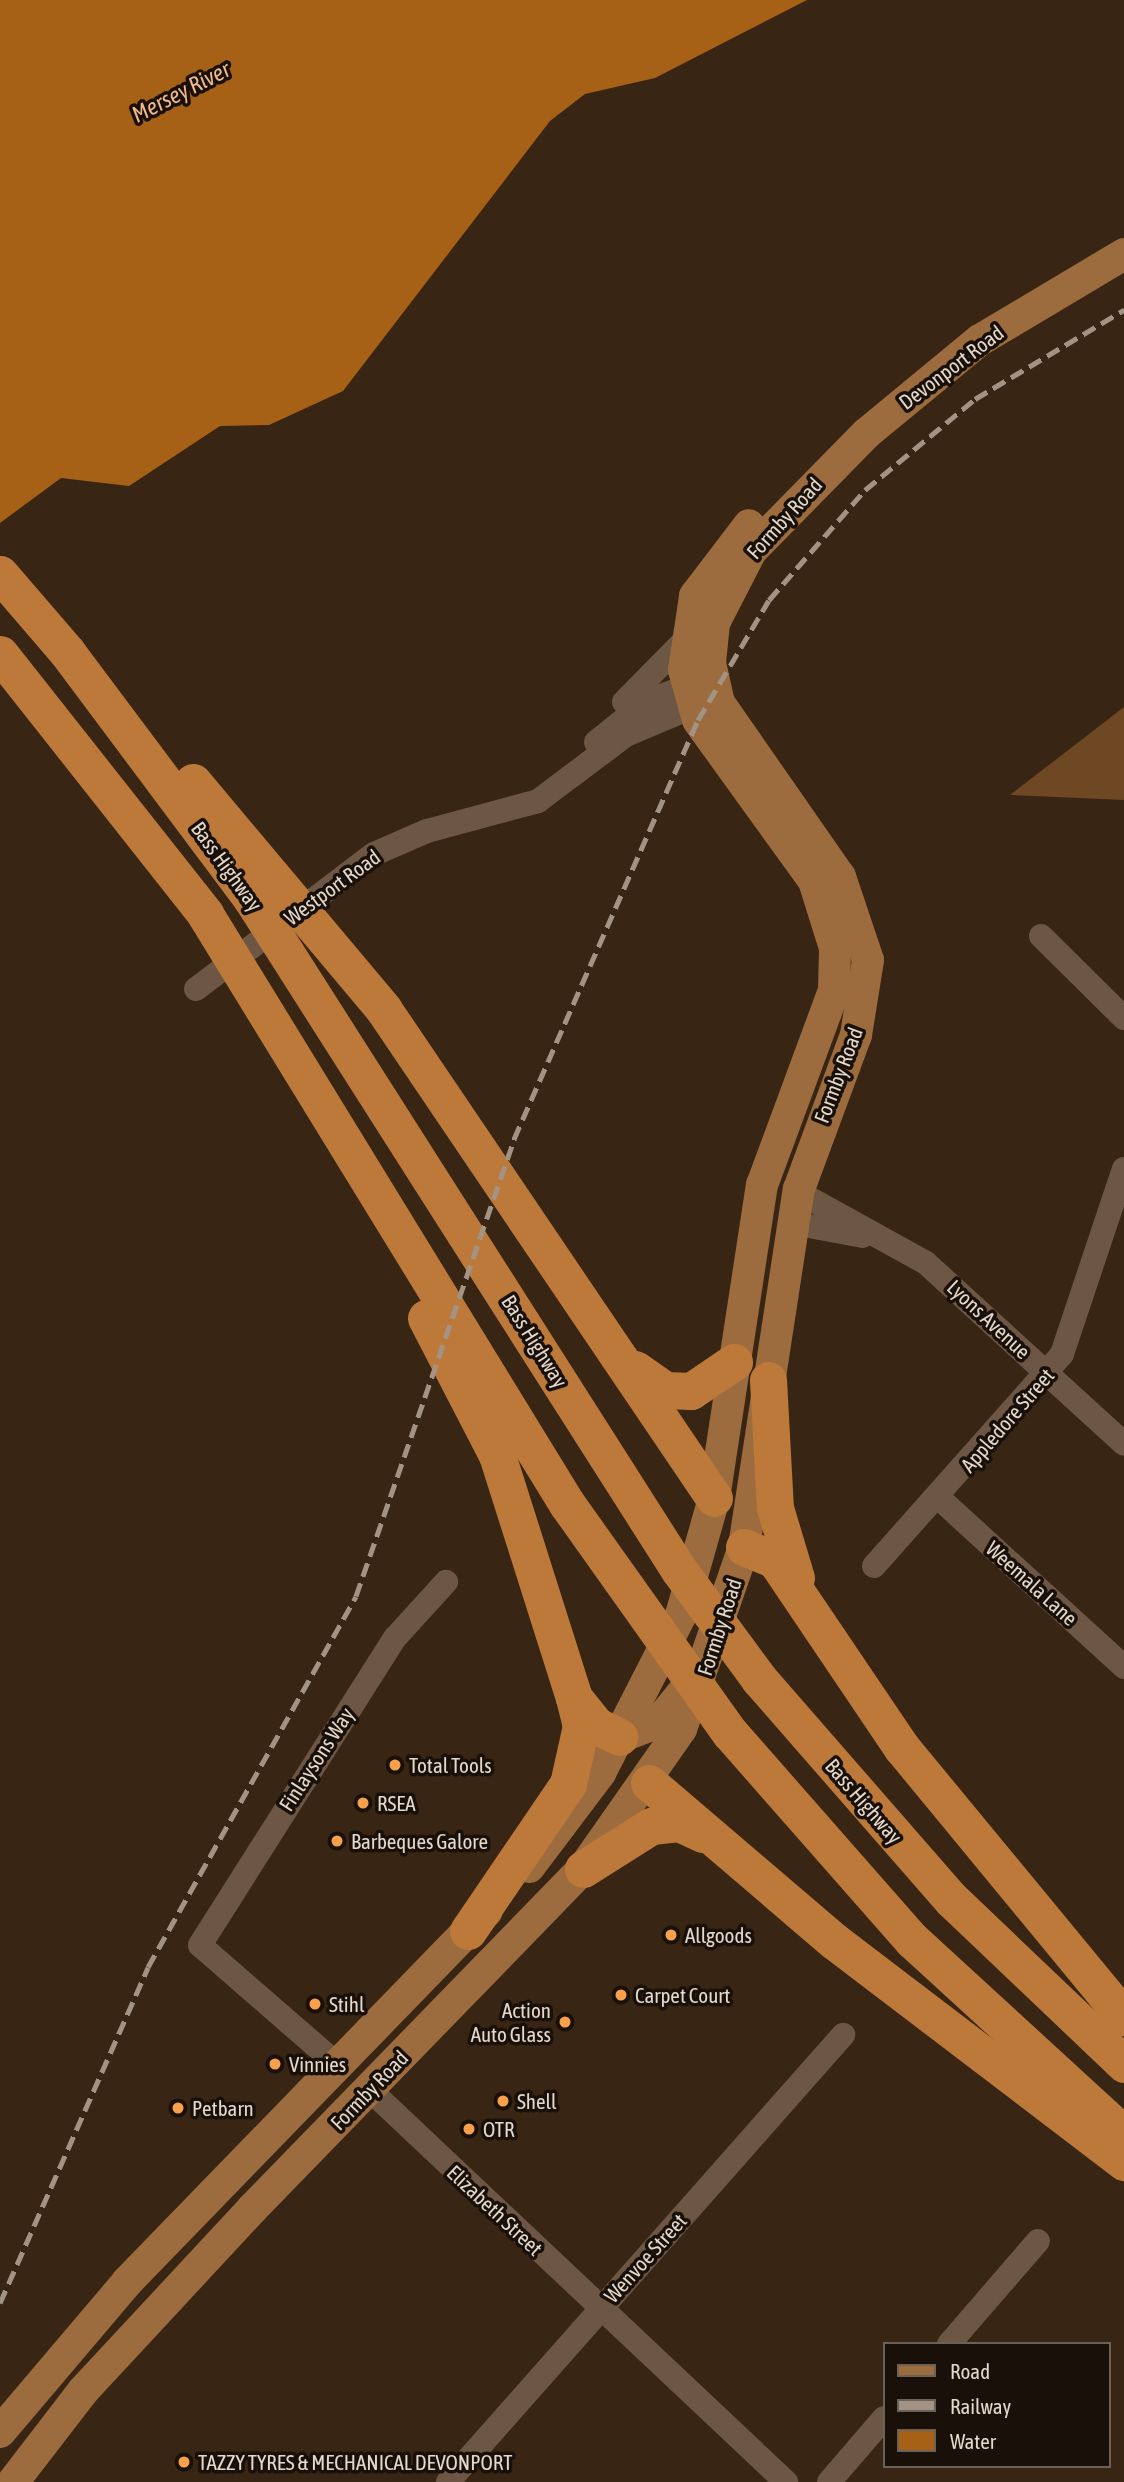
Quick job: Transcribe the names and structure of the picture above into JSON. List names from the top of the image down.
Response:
{
  "streets": {
    "highway": ["Bass Highway"],
    "main road": ["Devonport Road", "Formby Road", "Elizabeth Street"],
    "street": [
      "Westport Road",
      "Lyons Avenue",
      "Appledore Street",
      "Weemala Lane",
      "Finlaysons Way",
      "Wenvoe Street"
    ]
  },
  "crossings": [
    ["Devonport Road", "Formby Road"],
    ["Formby Road", "Westport Road"],
    ["Formby Road", "Lyons Avenue"],
    ["Formby Road", "Elizabeth Street"],
    ["Lyons Avenue", "Appledore Street"],
    ["Appledore Street", "Weemala Lane"],
    ["Finlaysons Way", "Elizabeth Street"],
    ["Elizabeth Street", "Wenvoe Street"]
  ],
  "water": ["Mersey River"],
  "places": [
    "Total Tools",
    "RSEA",
    "Barbeques Galore",
    "Allgoods",
    "Carpet Court",
    "Stihl",
    "Action Auto Glass",
    "Vinnies",
    "Shell",
    "Petbarn",
    "OTR",
    "TAZZY TYRES & MECHANICAL DEVONPORT"
  ],
  "legend": ["Road", "Railway", "Water"]
}
